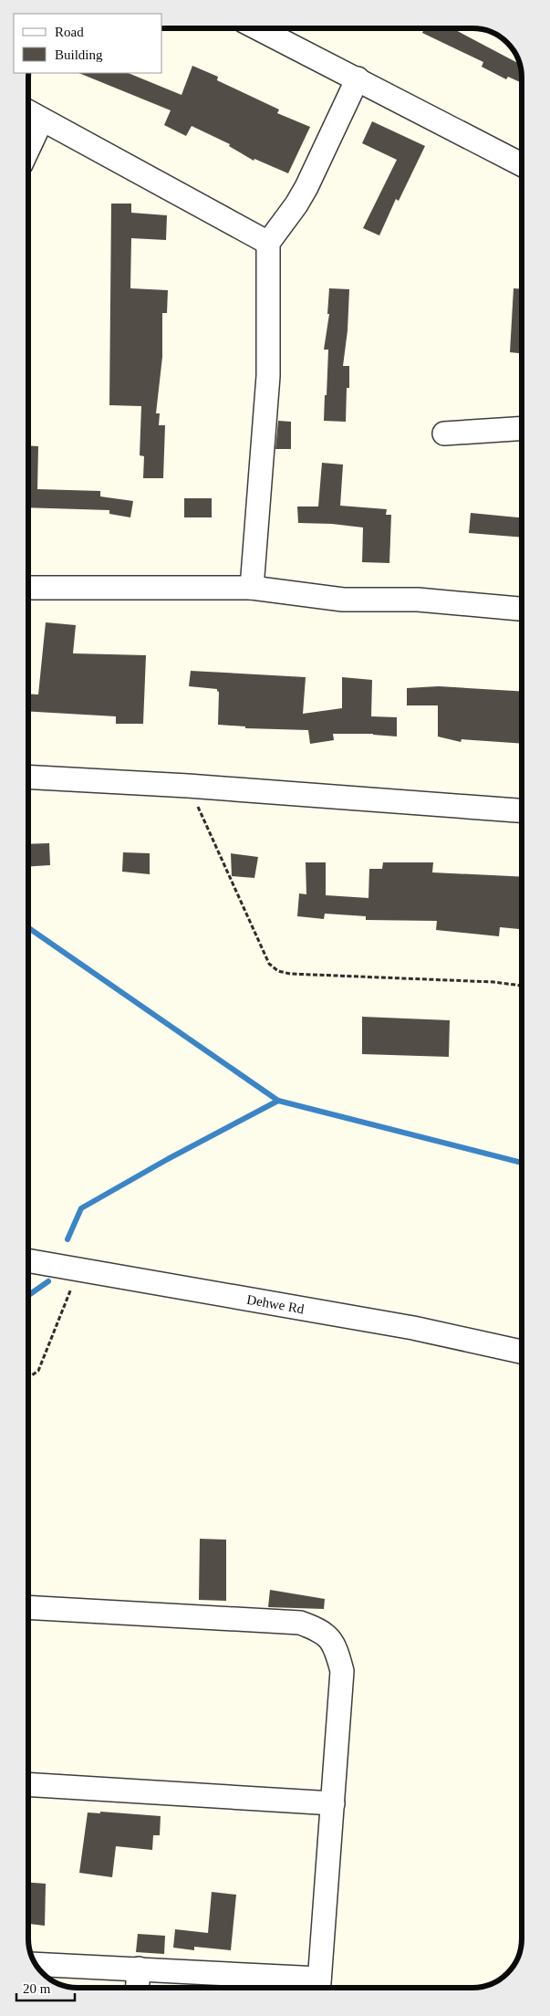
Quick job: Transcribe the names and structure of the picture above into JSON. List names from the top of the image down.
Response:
{
  "streets": {
    "street": ["Dehwe Rd"]
  },
  "legend": ["Road", "Building"],
  "scale_bar": "20 m"
}
